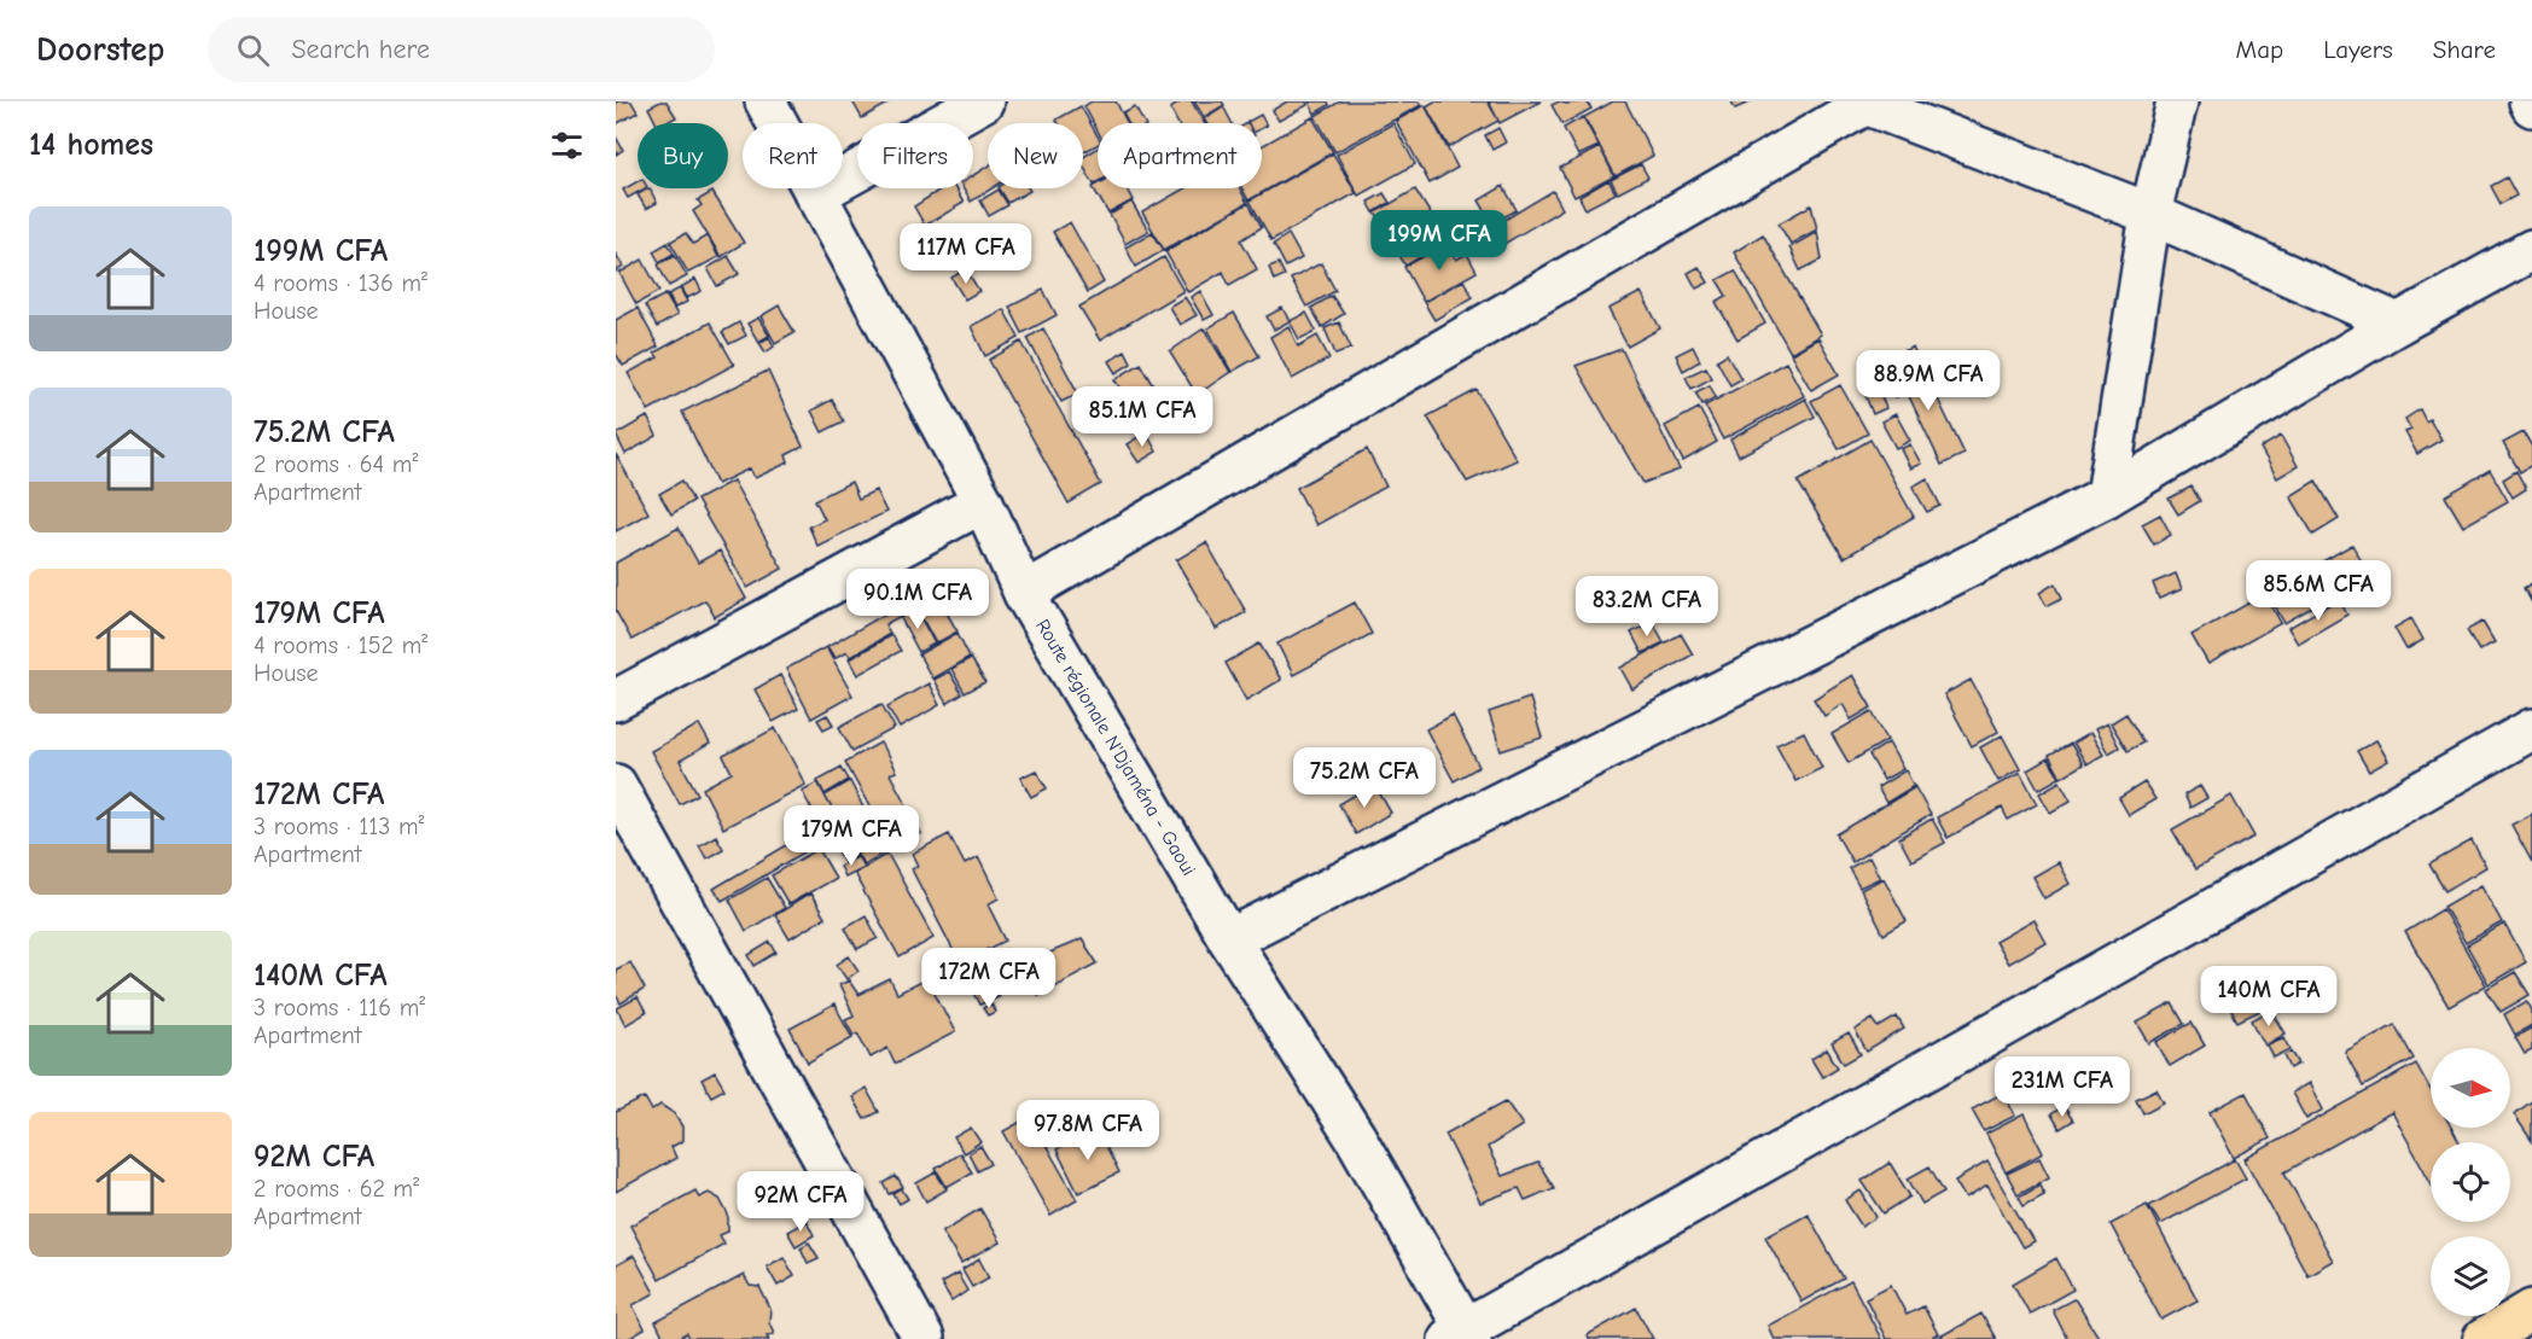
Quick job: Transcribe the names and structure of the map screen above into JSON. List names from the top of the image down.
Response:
{
  "streets": {
    "street": ["Route régionale N'Djaména - Gaoui"]
  },
  "north": "right",
  "page": {
    "header": "Doorstep",
    "search": "Search here",
    "nav": ["Map", "Layers", "Share"],
    "heading": "14 homes",
    "chip": [
      "Buy",
      "Rent",
      "Filters",
      "New",
      "Apartment"
    ],
    "list": [
      {
        "name": "199M CFA",
        "note": "4 rooms · 136 m² · House"
      },
      {
        "name": "75.2M CFA",
        "note": "2 rooms · 64 m² · Apartment"
      },
      {
        "name": "179M CFA",
        "note": "4 rooms · 152 m² · House"
      },
      {
        "name": "172M CFA",
        "note": "3 rooms · 113 m² · Apartment"
      },
      {
        "name": "140M CFA",
        "note": "3 rooms · 116 m² · Apartment"
      },
      {
        "name": "92M CFA",
        "note": "2 rooms · 62 m² · Apartment"
      }
    ],
    "price": [
      "199M CFA",
      "117M CFA",
      "88.9M CFA",
      "85.1M CFA",
      "85.6M CFA",
      "90.1M CFA",
      "83.2M CFA",
      "75.2M CFA",
      "179M CFA",
      "172M CFA",
      "140M CFA",
      "231M CFA",
      "97.8M CFA",
      "92M CFA"
    ]
  }
}
